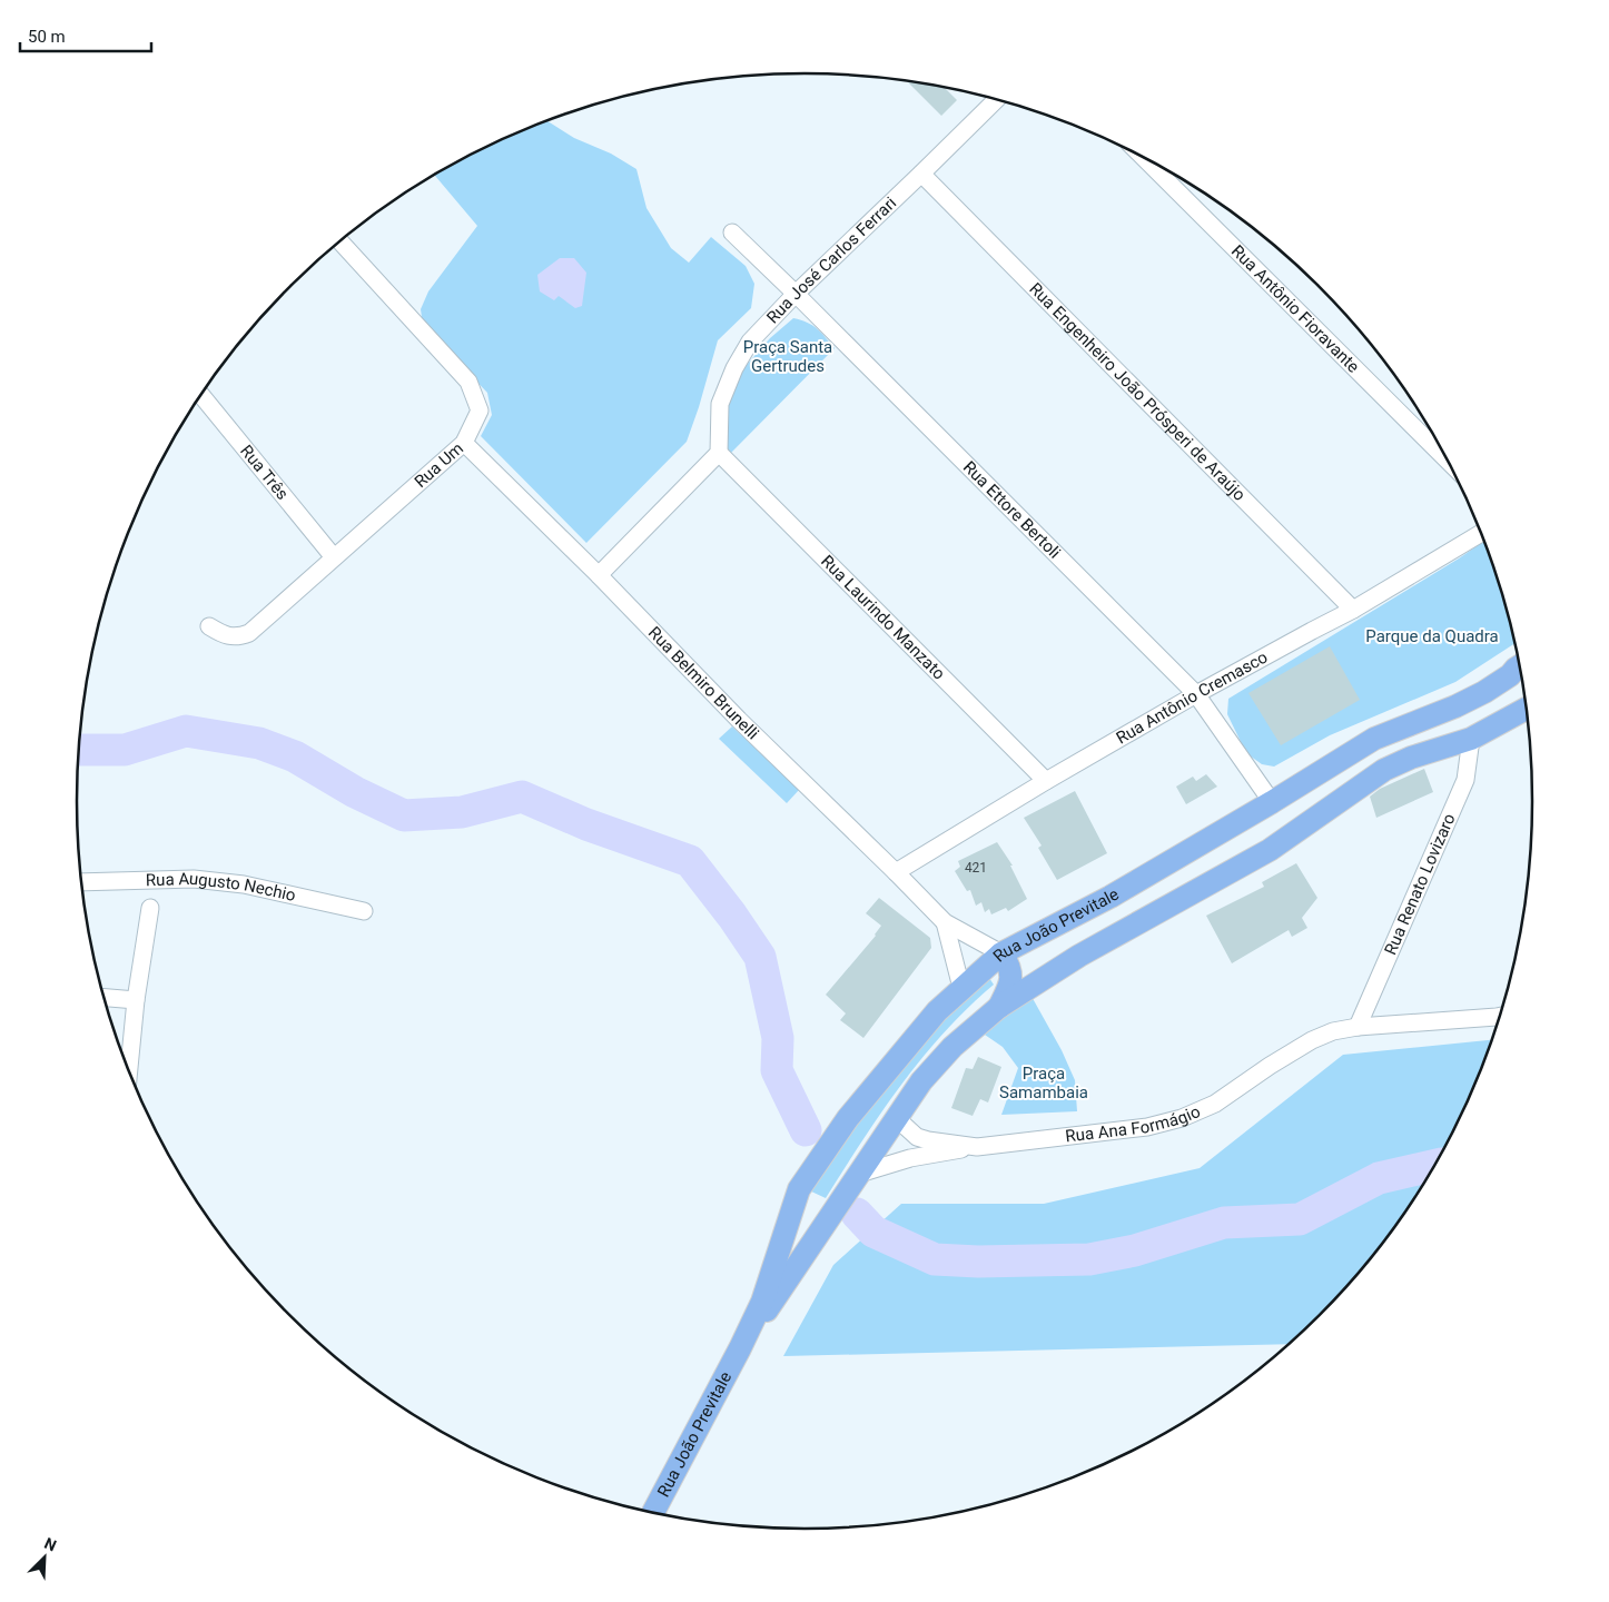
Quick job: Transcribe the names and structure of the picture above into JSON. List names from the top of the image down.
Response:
{
  "streets": {
    "main road": ["Rua João Previtale"],
    "street": [
      "Rua José Carlos Ferrari",
      "Rua Antônio Fioravante",
      "Rua Engenheiro João Prósperi de Araújo",
      "Rua Um",
      "Rua Três",
      "Rua Ettore Bertoli",
      "Rua Laurindo Manzato",
      "Rua Belmiro Brunelli",
      "Rua Antônio Cremasco",
      "Rua Renato Lovizaro",
      "Rua Augusto Nechio",
      "Rua Ana Formágio"
    ]
  },
  "crossings": [
    ["Rua José Carlos Ferrari", "Rua Engenheiro João Prósperi de Araújo"],
    ["Rua José Carlos Ferrari", "Rua Ettore Bertoli"],
    ["Rua José Carlos Ferrari", "Rua Laurindo Manzato"],
    ["Rua Engenheiro João Prósperi de Araújo", "Rua Antônio Cremasco"],
    ["Rua Um", "Rua Três"],
    ["Rua Um", "Rua Belmiro Brunelli"],
    ["Rua Ettore Bertoli", "Rua Antônio Cremasco"],
    ["Rua Ettore Bertoli", "Rua João Previtale"],
    ["Rua Laurindo Manzato", "Rua Antônio Cremasco"],
    ["Rua Belmiro Brunelli", "Rua Antônio Cremasco"],
    ["Rua Belmiro Brunelli", "Rua João Previtale"],
    ["Rua Renato Lovizaro", "Rua João Previtale"],
    ["Rua Renato Lovizaro", "Rua Ana Formágio"],
    ["Rua João Previtale", "Rua Ana Formágio"]
  ],
  "parks": ["Praça Santa Gertrudes", "Parque da Quadra", "Praça Samambaia"],
  "house_numbers": ["421"],
  "scale_bar": "50 m",
  "north": "top right"
}
